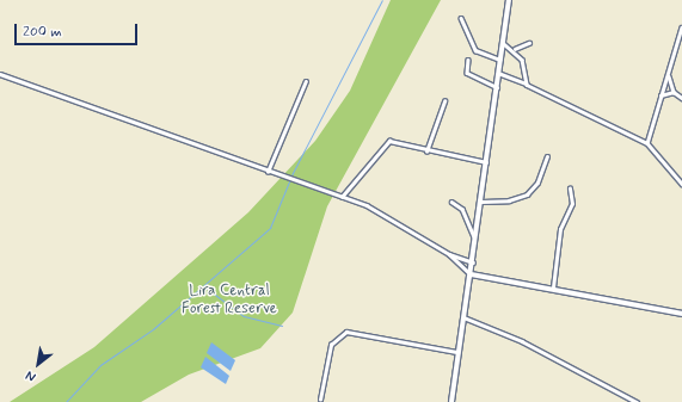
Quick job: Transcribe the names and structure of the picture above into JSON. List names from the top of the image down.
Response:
{
  "parks": ["Lira Central Forest Reserve"],
  "scale_bar": "200 m",
  "north": "bottom left"
}
